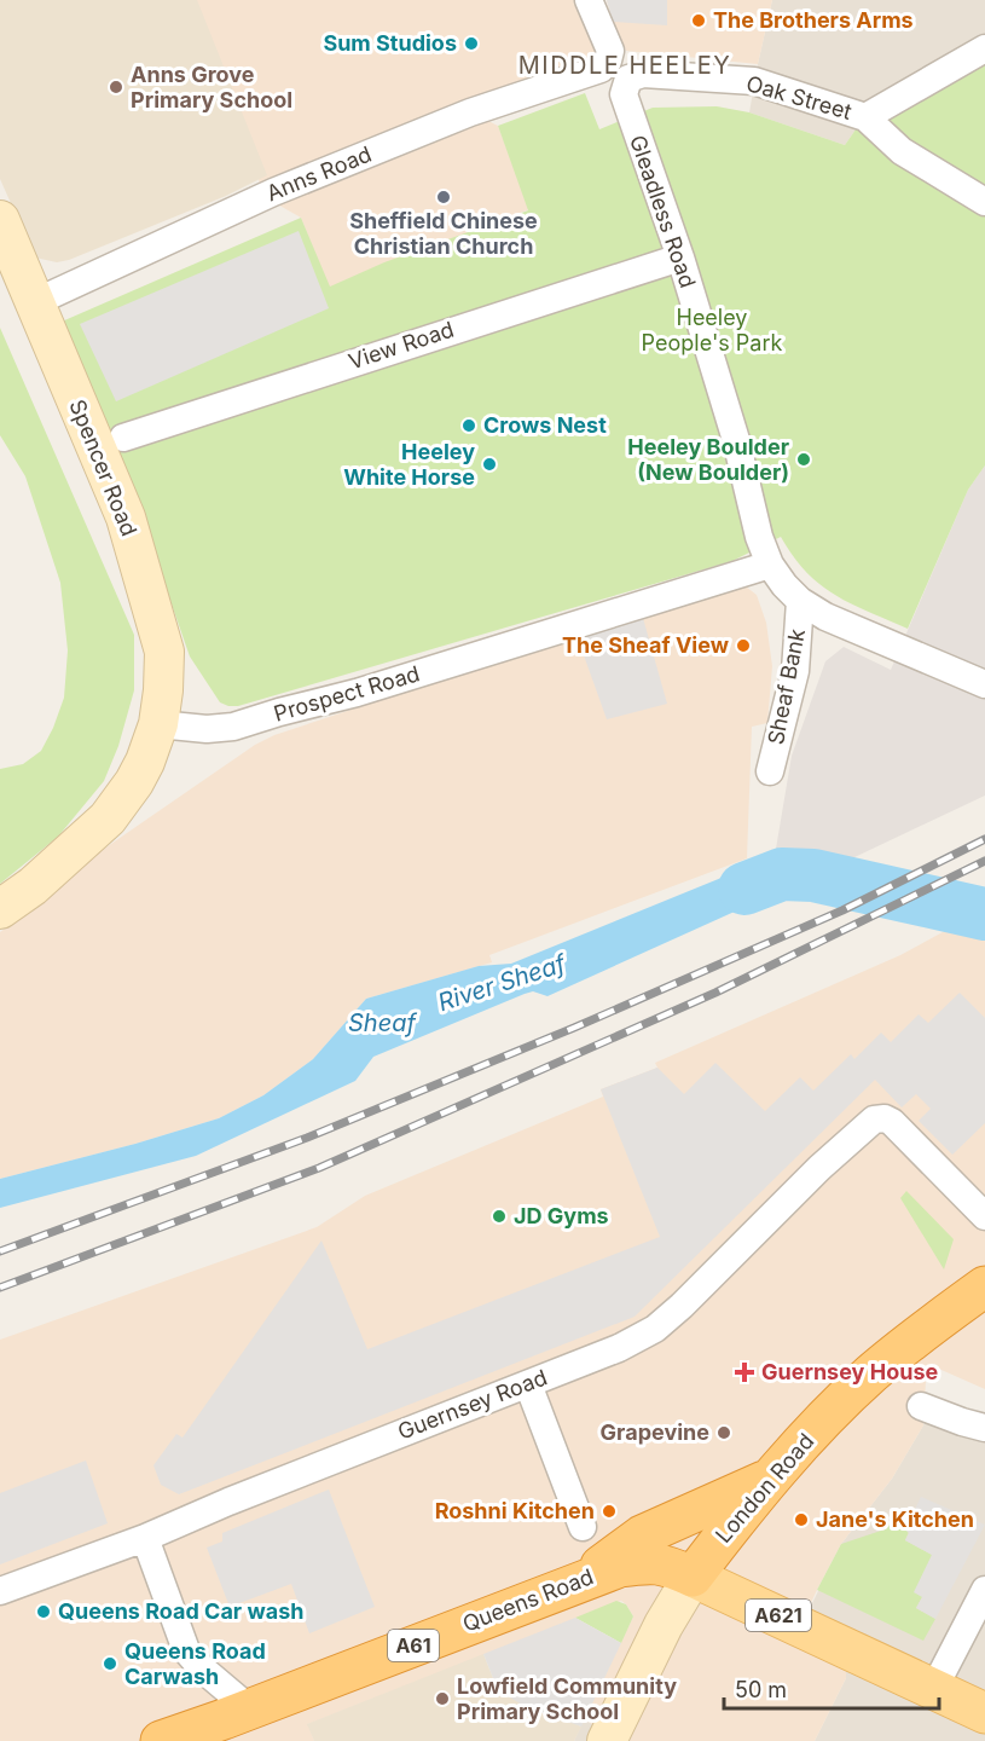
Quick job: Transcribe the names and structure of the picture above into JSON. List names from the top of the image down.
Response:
{
  "streets": {
    "highway": ["London Road", "Queens Road", "A61"],
    "main road": ["Spencer Road", "A621"],
    "street": [
      "Oak Street",
      "Anns Road",
      "Gleadless Road",
      "View Road",
      "Sheaf Bank",
      "Prospect Road",
      "Guernsey Road"
    ]
  },
  "crossings": [
    ["Oak Street", "Gleadless Road"],
    ["Anns Road", "Spencer Road"],
    ["Gleadless Road", "View Road"],
    ["Gleadless Road", "Sheaf Bank"],
    ["Gleadless Road", "Prospect Road"],
    ["Spencer Road", "Prospect Road"],
    ["London Road", "Queens Road"],
    ["London Road", "A621"],
    ["London Road", "A61"],
    ["Queens Road", "A621"],
    ["Queens Road", "A61"]
  ],
  "districts": ["MIDDLE HEELEY"],
  "water": ["River Sheaf", "Sheaf"],
  "parks": ["Heeley People's Park"],
  "places": {
    "other": [
      "The Brothers Arms",
      "Sum Studios",
      "Anns Grove Primary School",
      "Sheffield Chinese Christian Church",
      "Crows Nest",
      "Heeley Boulder (New Boulder)",
      "Heeley White Horse",
      "The Sheaf View",
      "JD Gyms",
      "Grapevine",
      "Roshni Kitchen",
      "Jane's Kitchen",
      "Queens Road Car wash",
      "Queens Road Carwash",
      "Lowfield Community Primary School"
    ],
    "health": ["Guernsey House"]
  },
  "scale_bar": "50 m"
}
